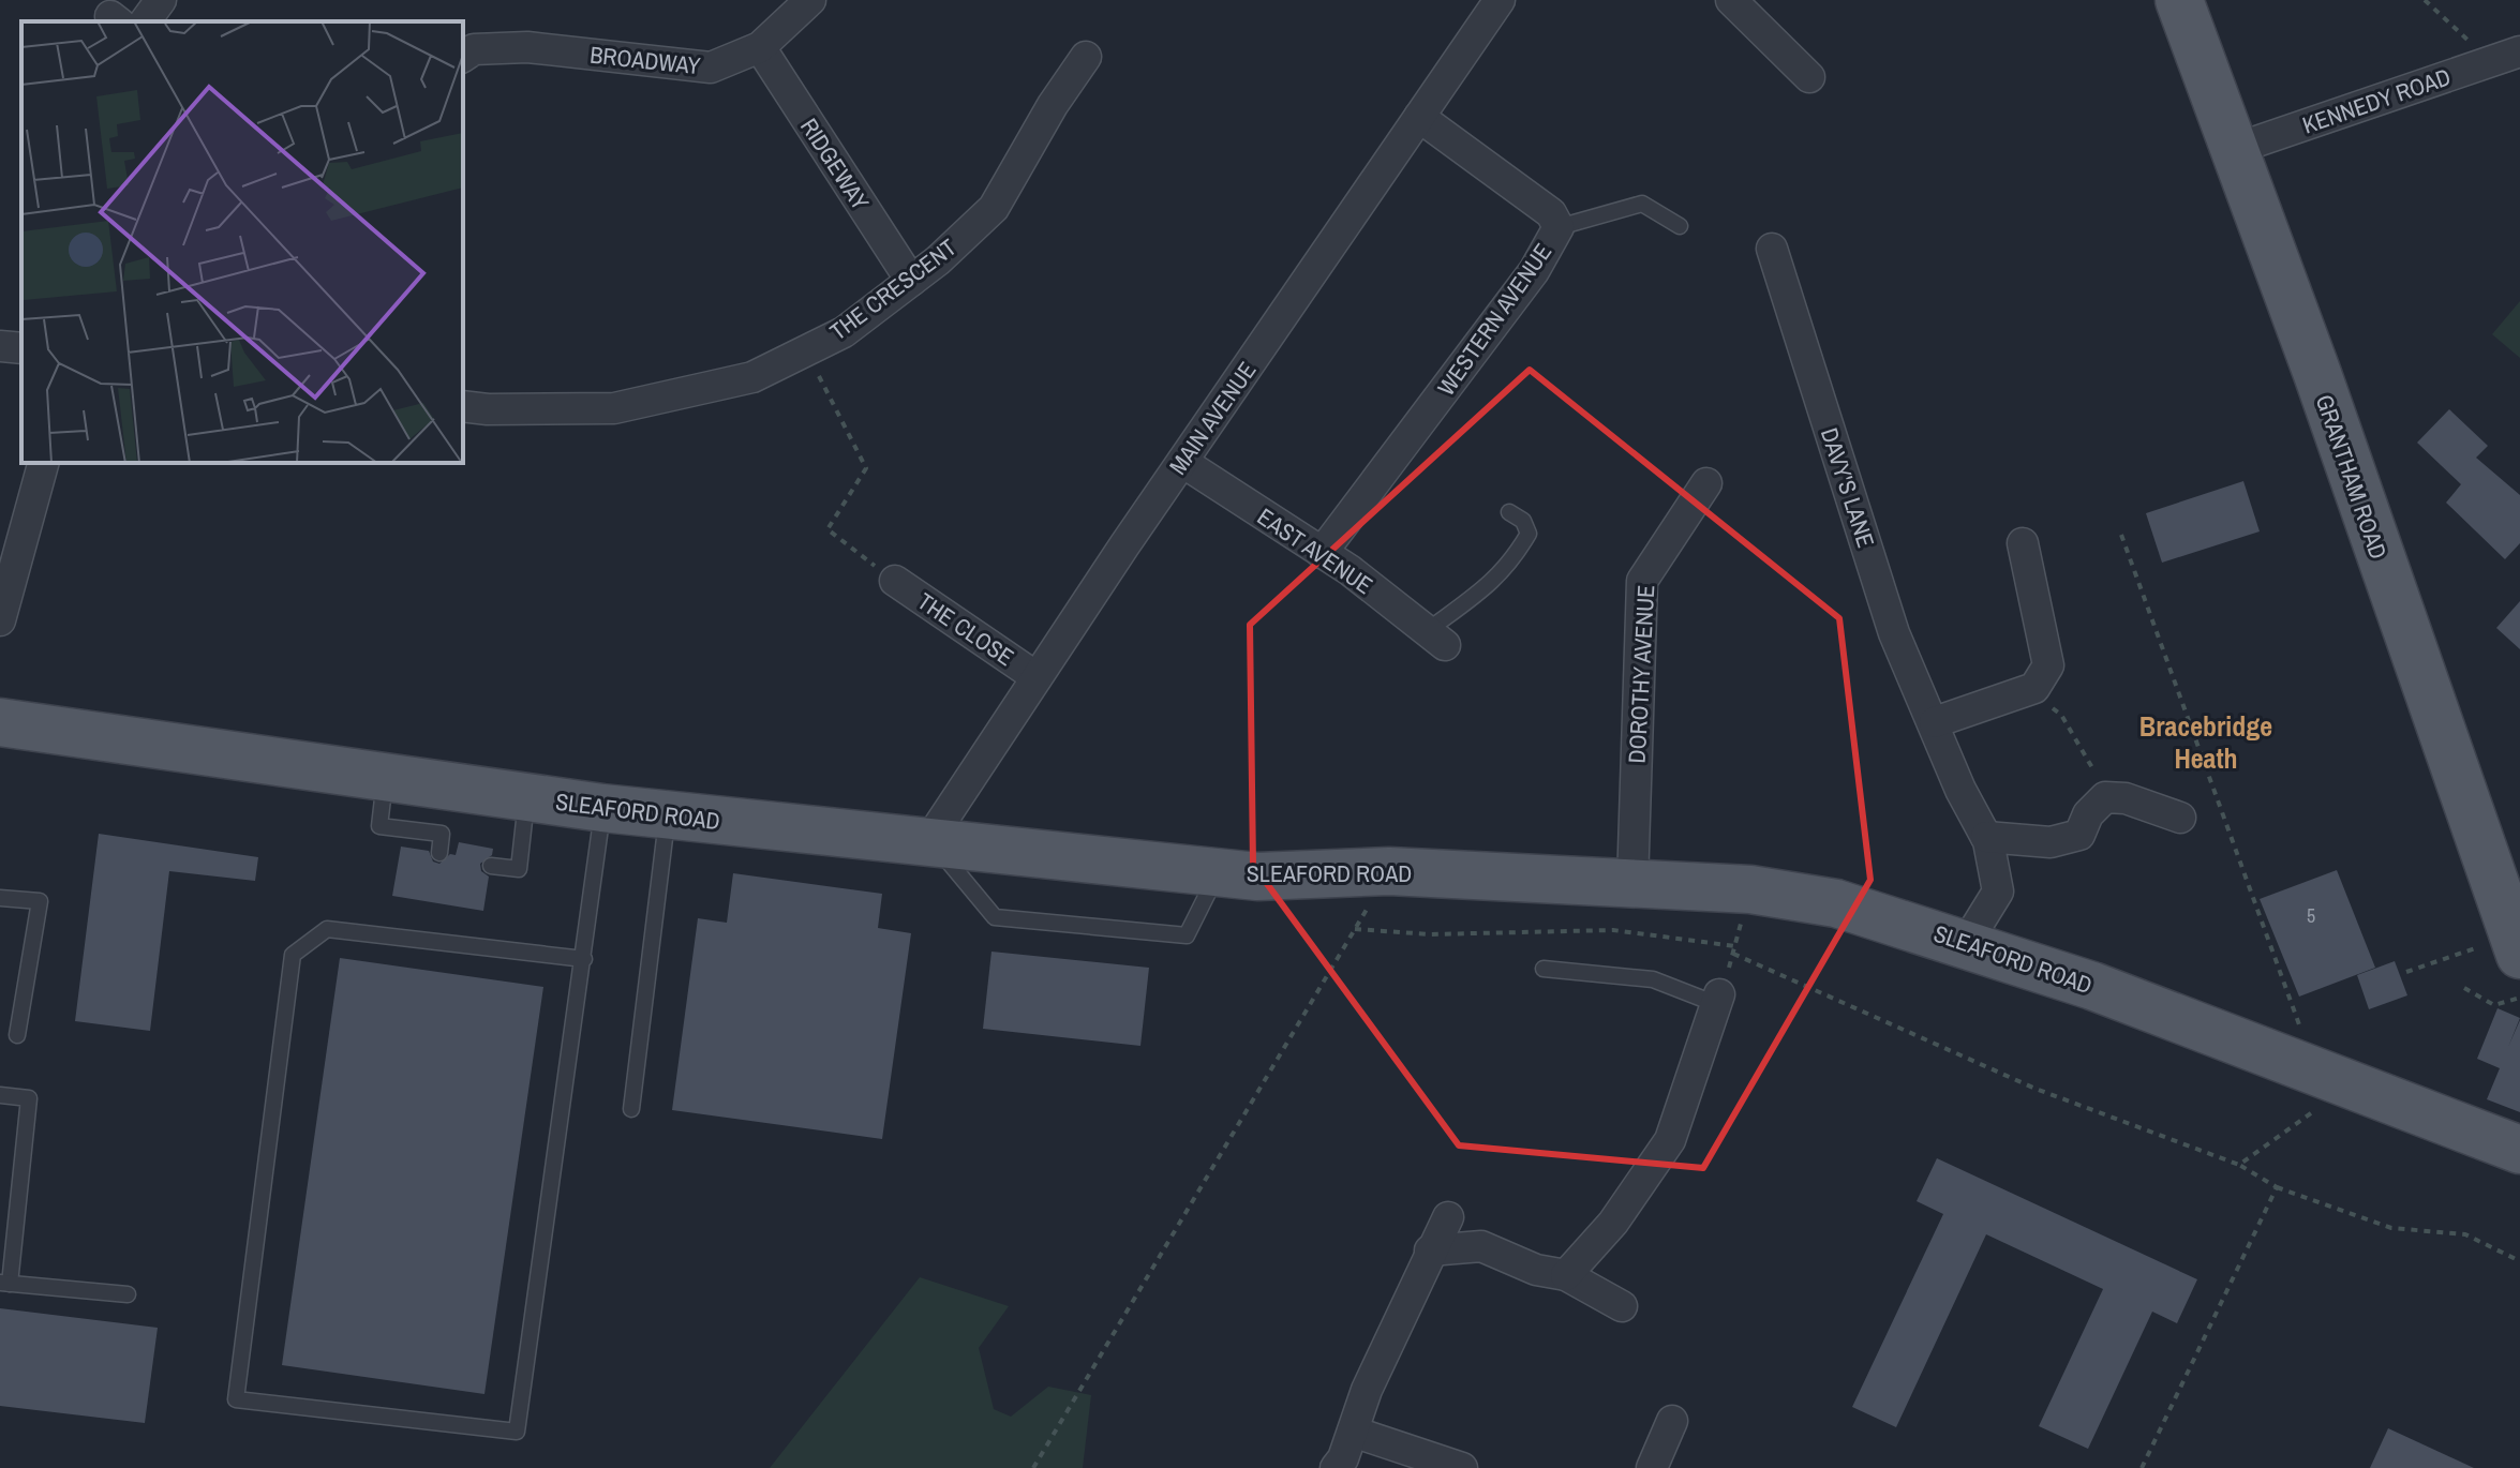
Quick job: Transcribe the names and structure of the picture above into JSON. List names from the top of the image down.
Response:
{
  "streets": {
    "main road": ["GRANTHAM ROAD", "SLEAFORD ROAD"],
    "street": [
      "BROADWAY",
      "KENNEDY ROAD",
      "RIDGEWAY",
      "THE CRESCENT",
      "WESTERN AVENUE",
      "MAIN AVENUE",
      "DAVY'S LANE",
      "EAST AVENUE",
      "THE CLOSE",
      "DOROTHY AVENUE"
    ]
  },
  "crossings": [
    ["BROADWAY", "RIDGEWAY"],
    ["KENNEDY ROAD", "GRANTHAM ROAD"],
    ["RIDGEWAY", "THE CRESCENT"],
    ["WESTERN AVENUE", "MAIN AVENUE"],
    ["WESTERN AVENUE", "EAST AVENUE"],
    ["MAIN AVENUE", "EAST AVENUE"],
    ["MAIN AVENUE", "THE CLOSE"],
    ["MAIN AVENUE", "SLEAFORD ROAD"],
    ["DAVY'S LANE", "SLEAFORD ROAD"],
    ["DOROTHY AVENUE", "SLEAFORD ROAD"]
  ],
  "districts": ["Bracebridge Heath"],
  "house_numbers": ["5"]
}
